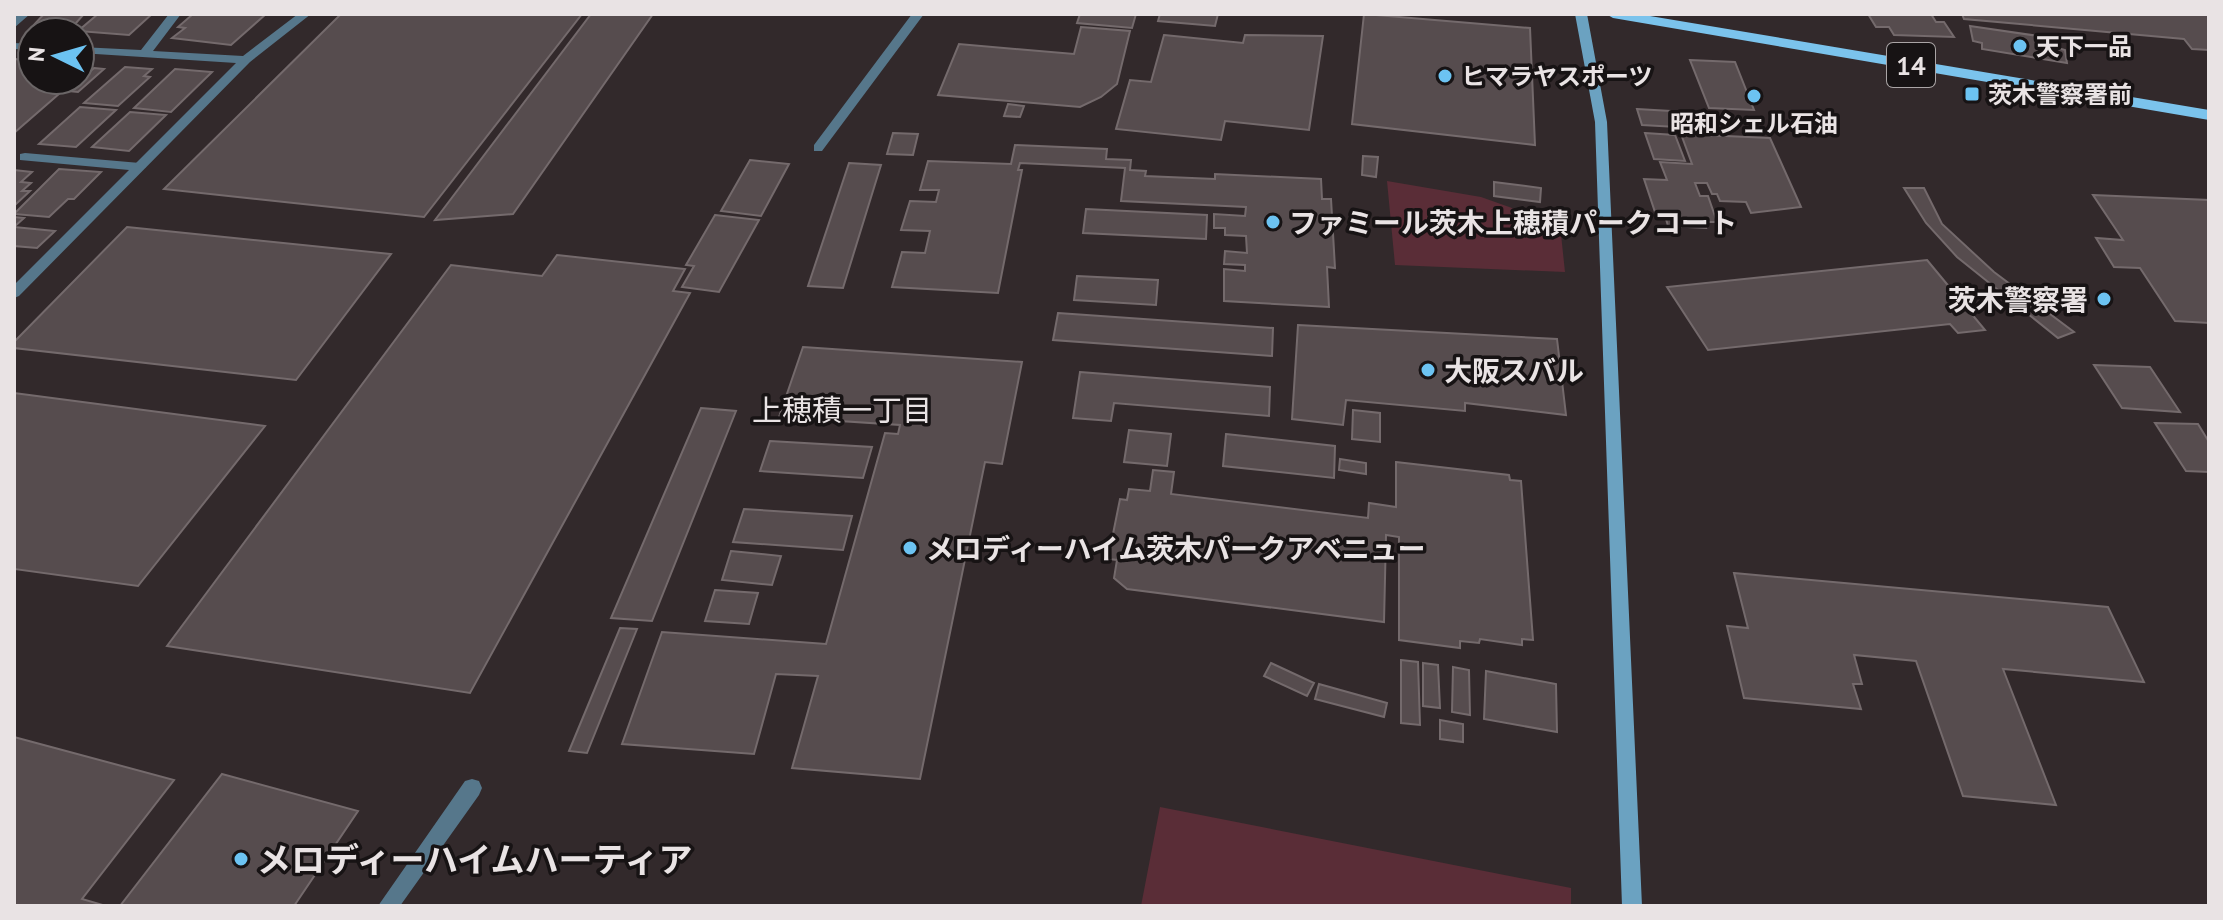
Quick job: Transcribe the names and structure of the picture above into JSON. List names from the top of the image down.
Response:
{
  "streets": {
    "main road": ["14"]
  },
  "districts": ["上穂積一丁目"],
  "places": {
    "other": [
      "天下一品",
      "ヒマラヤスポーツ",
      "昭和シェル石油",
      "ファミール茨木上穂積パークコート",
      "茨木警察署",
      "大阪スバル",
      "メロディーハイム茨木パークアベニュー",
      "メロディーハイムハーティア"
    ],
    "transit": ["茨木警察署前"]
  },
  "north": "left"
}
